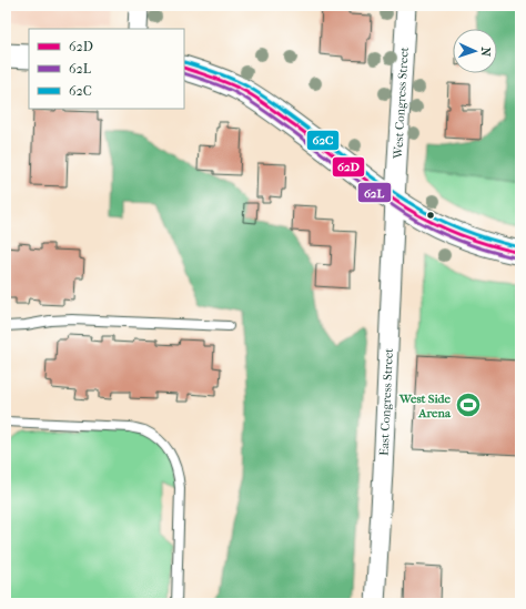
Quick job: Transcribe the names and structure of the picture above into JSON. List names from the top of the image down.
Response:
{
  "streets": {
    "street": ["West Congress Street", "East Congress Street"]
  },
  "crossings": [
    ["West Congress Street", "East Congress Street"]
  ],
  "places": {
    "sports": ["West Side Arena"]
  },
  "lines": ["transit line 62C", "transit line 62D", "transit line 62L"],
  "legend": ["62D", "62L", "62C"],
  "north": "right"
}
